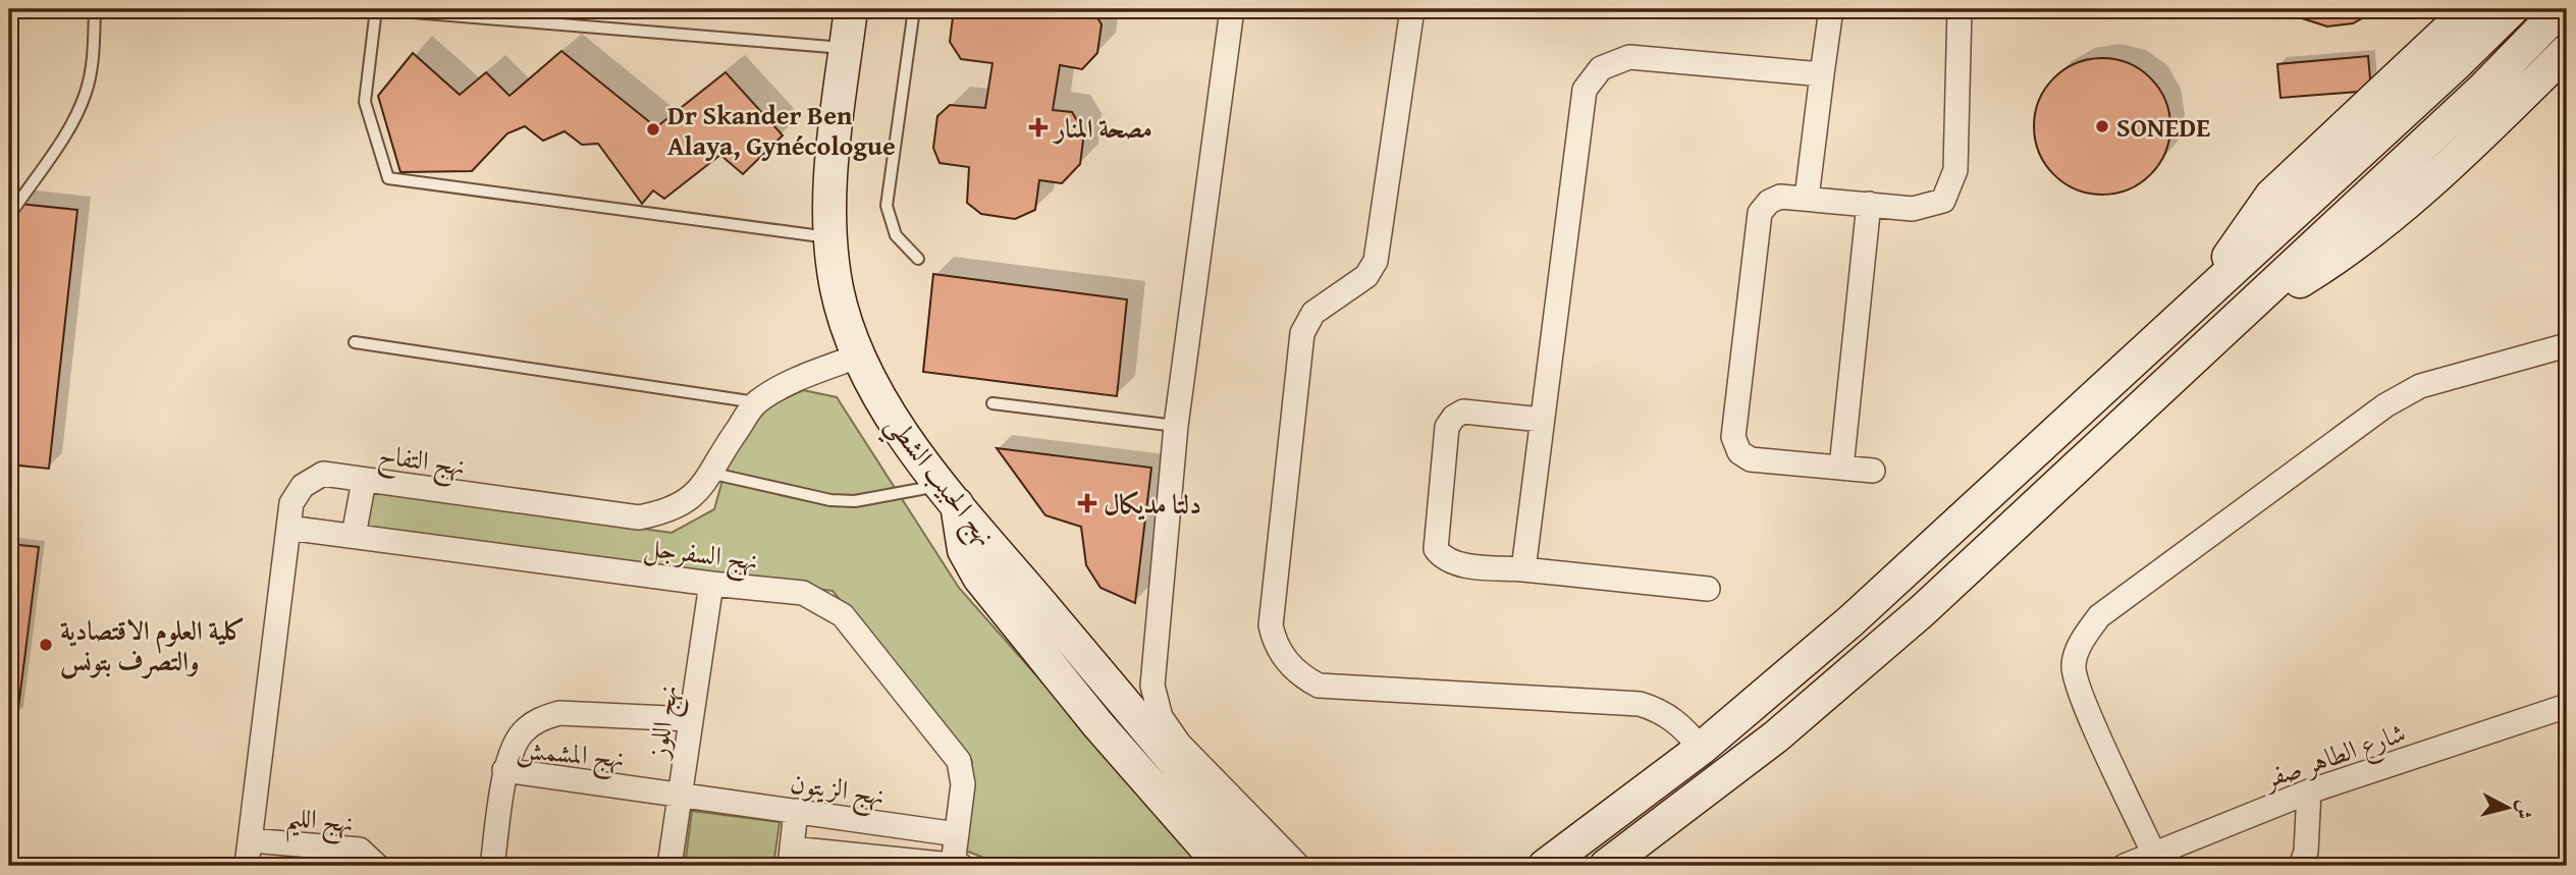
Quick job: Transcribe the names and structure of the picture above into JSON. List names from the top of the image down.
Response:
{
  "streets": {
    "street": [
      "نهج التفاح",
      "نهج الحبيب الشطي",
      "نهج السفرجل",
      "نهج اللوز",
      "نهج المشمش",
      "شارع الطاهر صفر",
      "نهج الزيتون",
      "نهج الليم"
    ]
  },
  "crossings": [
    ["نهج التفاح", "نهج الحبيب الشطي"],
    ["نهج التفاح", "نهج السفرجل"],
    ["نهج التفاح", "نهج الليم"],
    ["نهج السفرجل", "نهج اللوز"],
    ["نهج السفرجل", "نهج الزيتون"],
    ["نهج اللوز", "نهج المشمش"],
    ["نهج اللوز", "نهج الزيتون"],
    ["نهج المشمش", "نهج الزيتون"]
  ],
  "places": {
    "other": ["SONEDE", "Dr Skander Ben Alaya, Gynécologue", "كلية العلوم الاقتصادية والتصرف بتونس"],
    "health": ["مصحة المنار", "دلتا مديكال"]
  },
  "north": "right"
}
